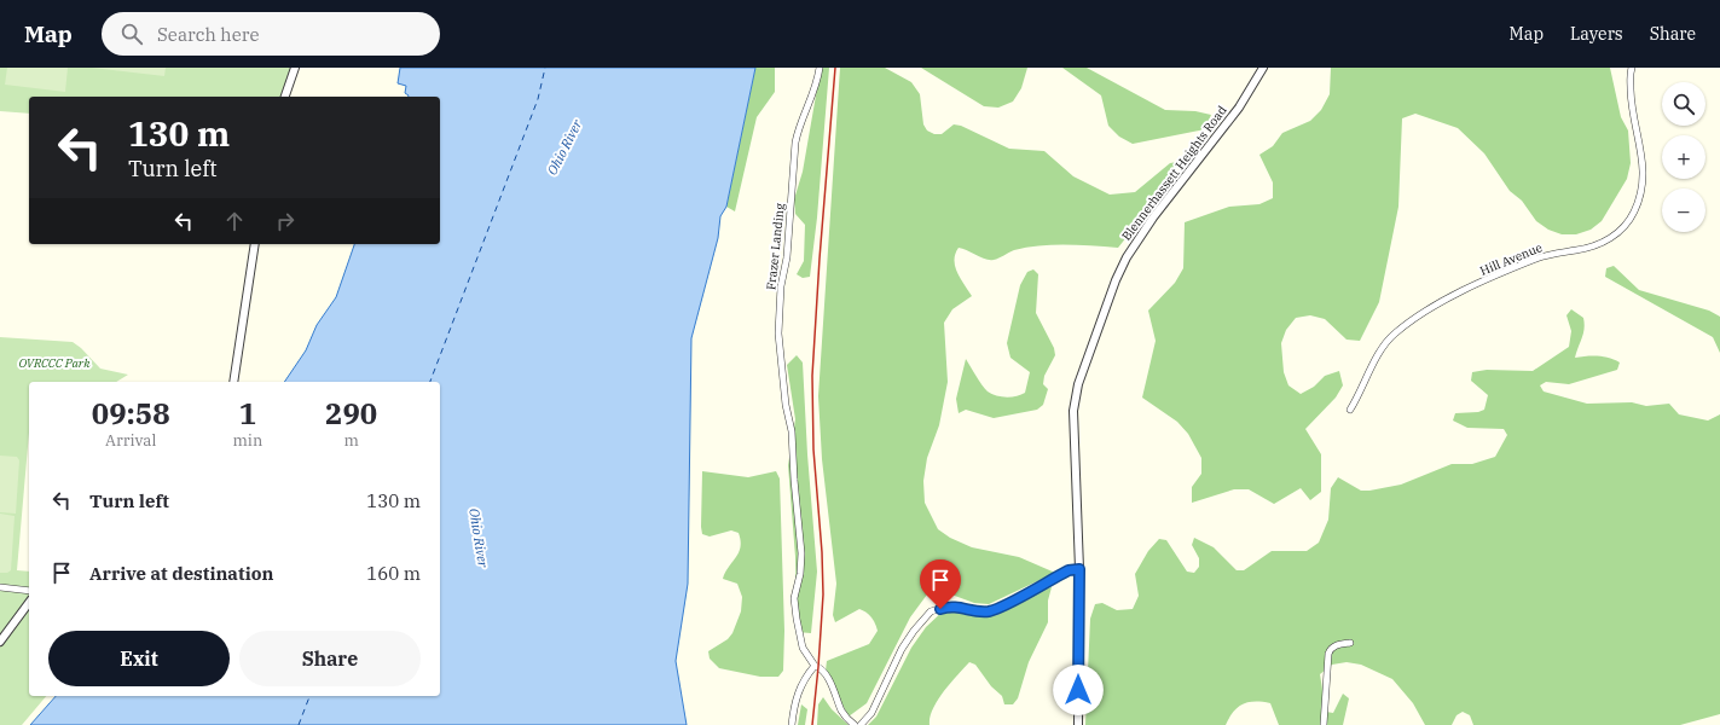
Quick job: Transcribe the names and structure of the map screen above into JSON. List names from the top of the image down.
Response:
{
  "streets": {
    "street": ["Blennerhassett Heights Road", "Frazer Landing", "Hill Avenue"]
  },
  "water": ["Ohio River"],
  "parks": ["OVRCCC Park"],
  "page": {
    "header": "Map",
    "search": "Search here",
    "nav": ["Map", "Layers", "Share"],
    "map_buttons": ["+", "−"],
    "turn": ["130 m", "Turn left"],
    "eta": [
      "09:58",
      "Arrival",
      "1",
      "min",
      "290",
      "m"
    ],
    "list": [
      {
        "name": "Turn left",
        "value": "130 m"
      },
      {
        "name": "Arrive at destination",
        "value": "160 m"
      }
    ],
    "buttons": ["Exit", "Share"]
  }
}
